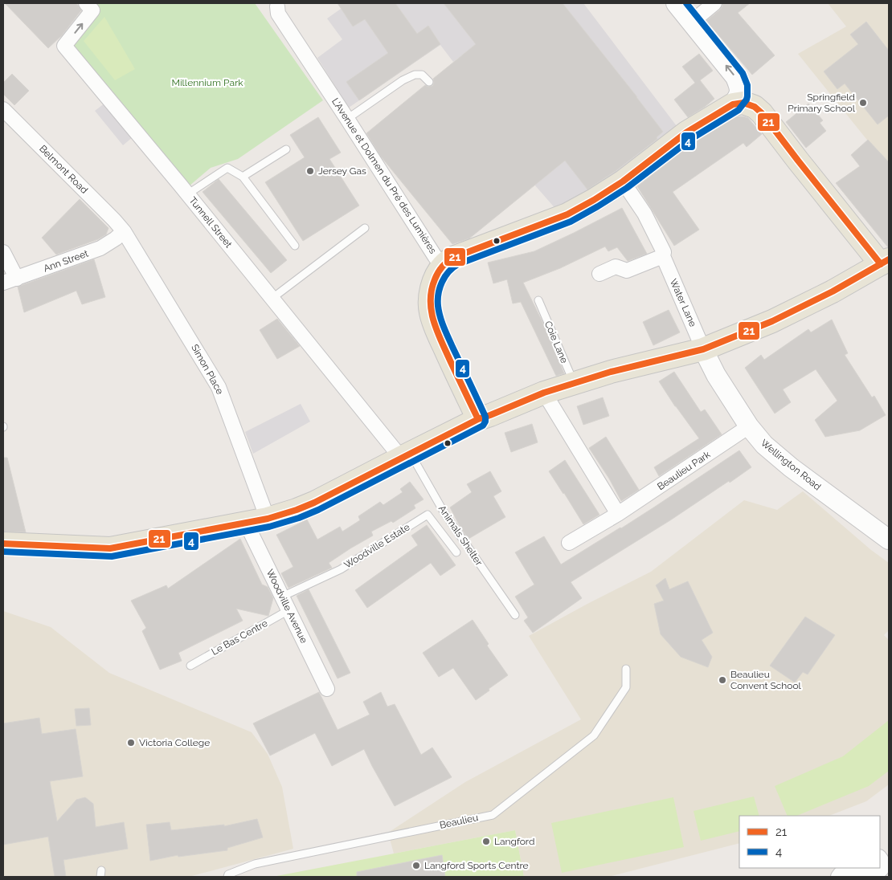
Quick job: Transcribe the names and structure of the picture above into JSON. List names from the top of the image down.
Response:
{
  "streets": {
    "main road": ["Wellington Road"],
    "street": [
      "Belmont Road",
      "L'Avenue et Dolmen du Pré des Lumières",
      "Tunnell Street",
      "Ann Street",
      "Water Lane",
      "Simon Place",
      "Beaulieu Park",
      "Woodville Avenue"
    ],
    "lane": [
      "Coie Lane",
      "Animals Shelter",
      "Woodville Estate",
      "Le Bas Centre",
      "Beaulieu"
    ]
  },
  "crossings": [
    ["Belmont Road", "Ann Street"],
    ["Belmont Road", "Simon Place"],
    ["Tunnell Street", "Animals Shelter"],
    ["Ann Street", "Simon Place"],
    ["Water Lane", "Wellington Road"],
    ["Wellington Road", "Beaulieu Park"],
    ["Woodville Estate", "Woodville Avenue"],
    ["Woodville Avenue", "Le Bas Centre"]
  ],
  "one_way": ["Tunnell Street"],
  "parks": ["Millennium Park"],
  "places": [
    "Springfield Primary School",
    "Jersey Gas",
    "Beaulieu Convent School",
    "Victoria College",
    "Langford",
    "Langford Sports Centre"
  ],
  "lines": ["transit line 4", "transit line 21"],
  "legend": ["21", "4"]
}
